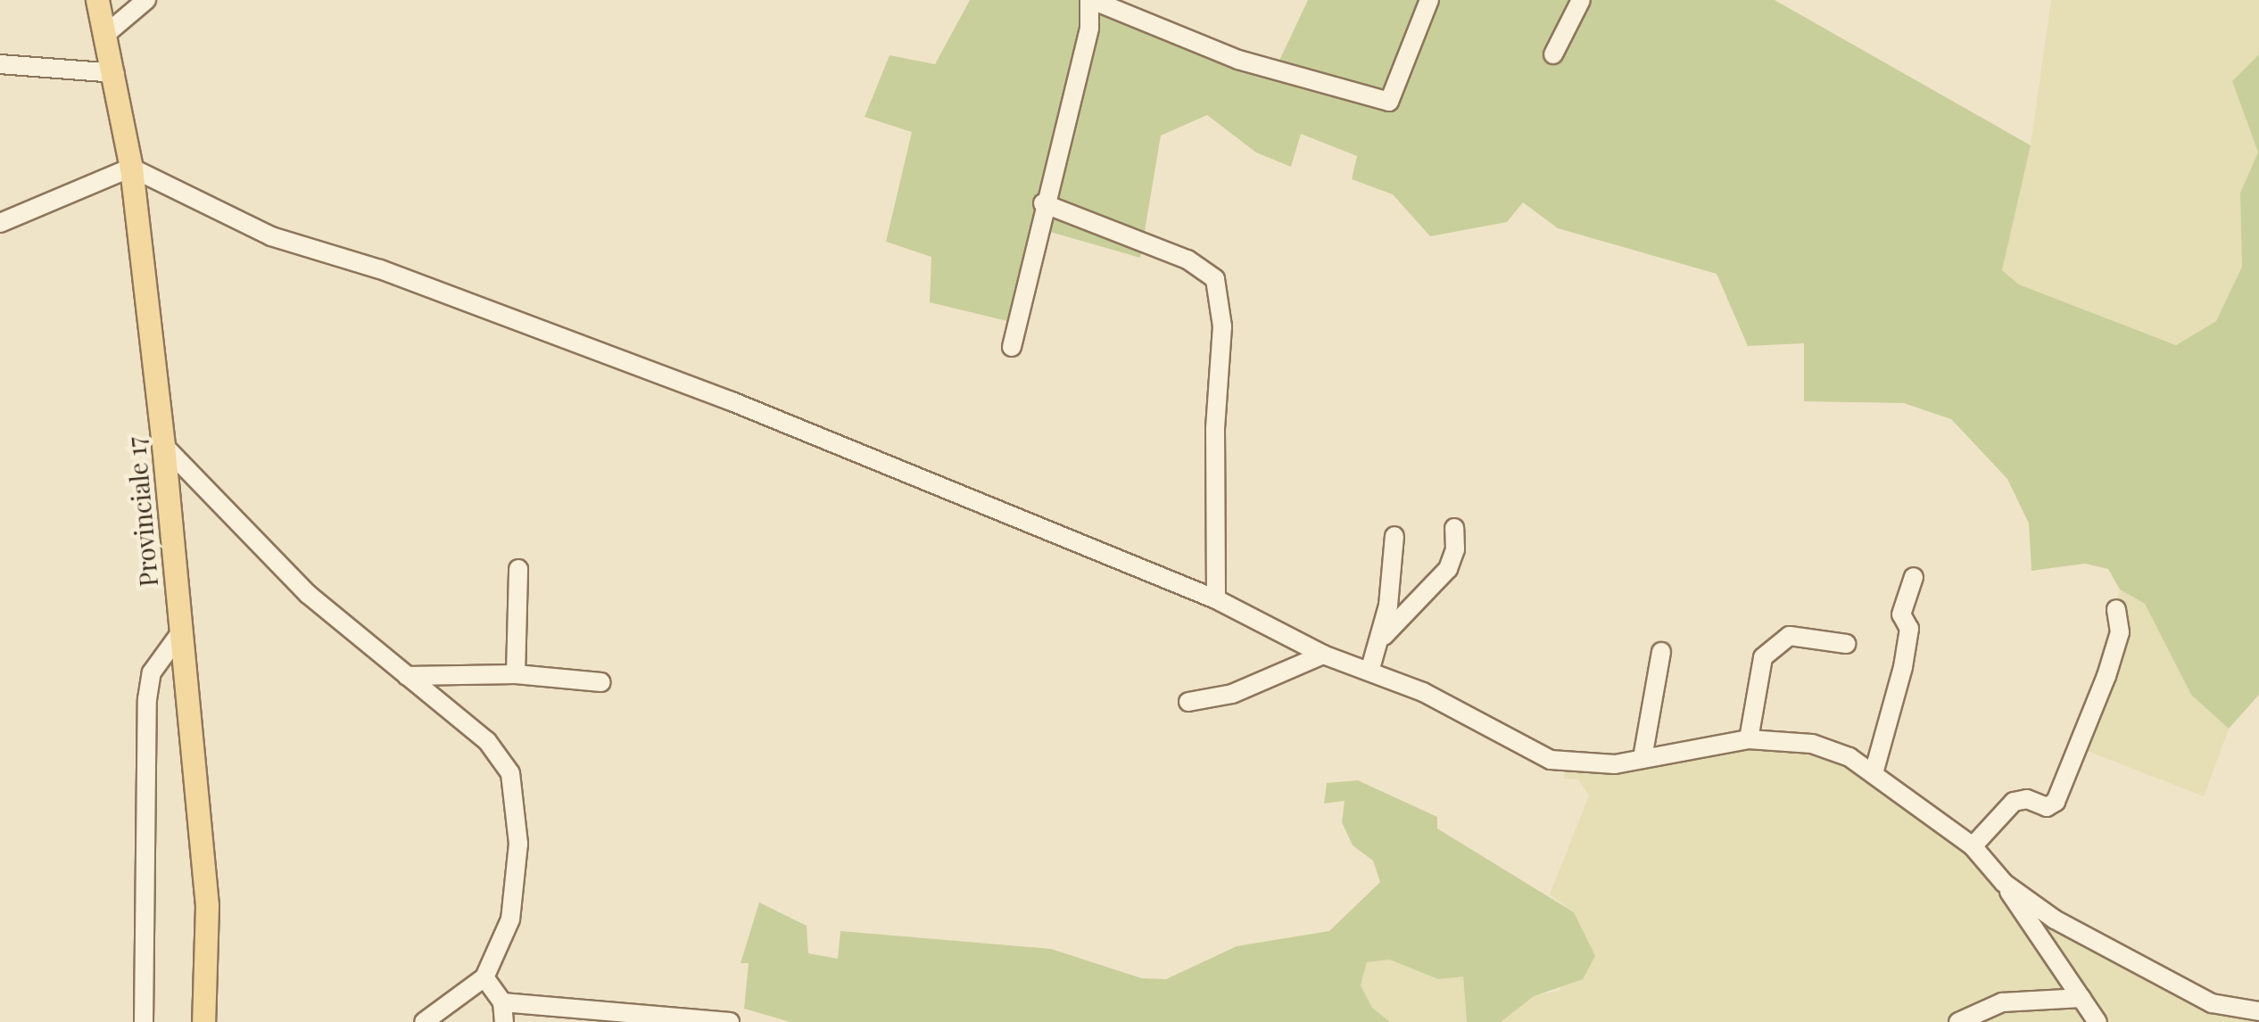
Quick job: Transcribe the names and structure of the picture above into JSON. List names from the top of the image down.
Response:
{
  "streets": {
    "main road": ["Provinciale 17"]
  }
}
